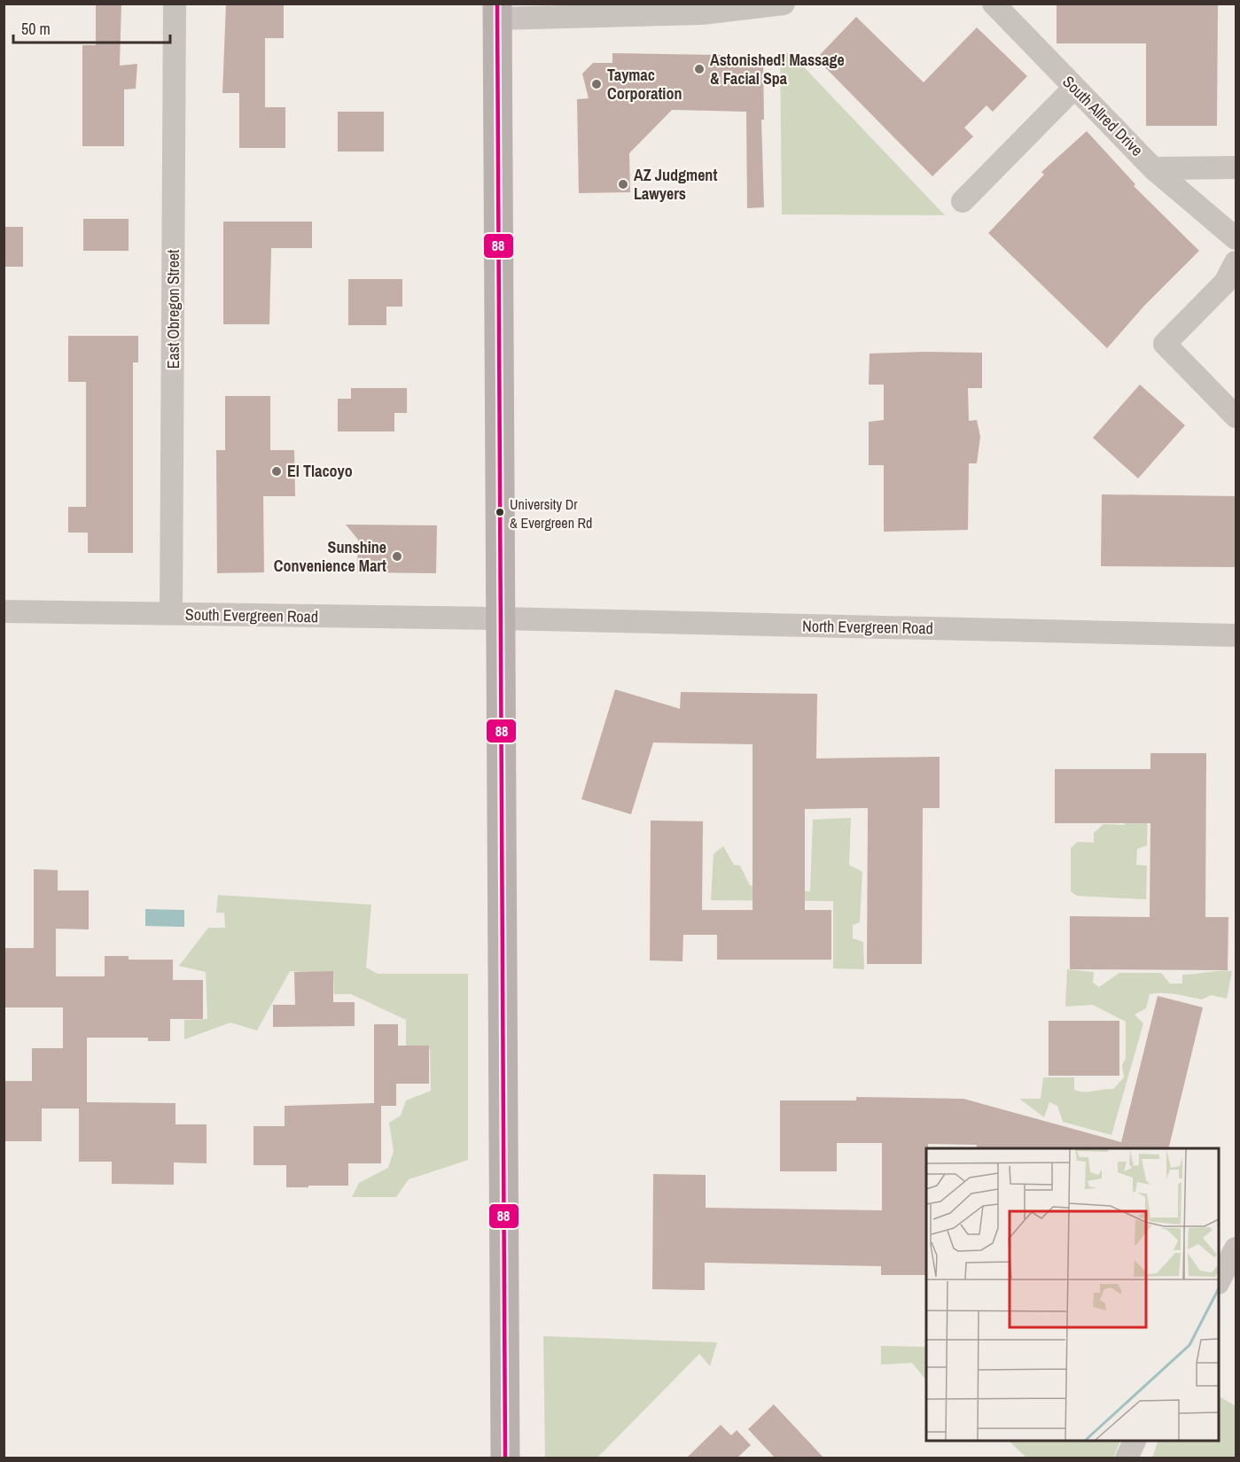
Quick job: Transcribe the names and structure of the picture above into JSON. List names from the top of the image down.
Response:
{
  "streets": {
    "street": [
      "South Allred Drive",
      "East Obregon Street",
      "South Evergreen Road",
      "North Evergreen Road"
    ]
  },
  "crossings": [
    ["East Obregon Street", "South Evergreen Road"],
    ["South Evergreen Road", "North Evergreen Road"]
  ],
  "places": [
    "Astonished! Massage & Facial Spa",
    "Taymac Corporation",
    "AZ Judgment Lawyers",
    "El Tlacoyo",
    "University Dr & Evergreen Rd",
    "Sunshine Convenience Mart"
  ],
  "lines": ["transit line 88"],
  "scale_bar": "50 m"
}
